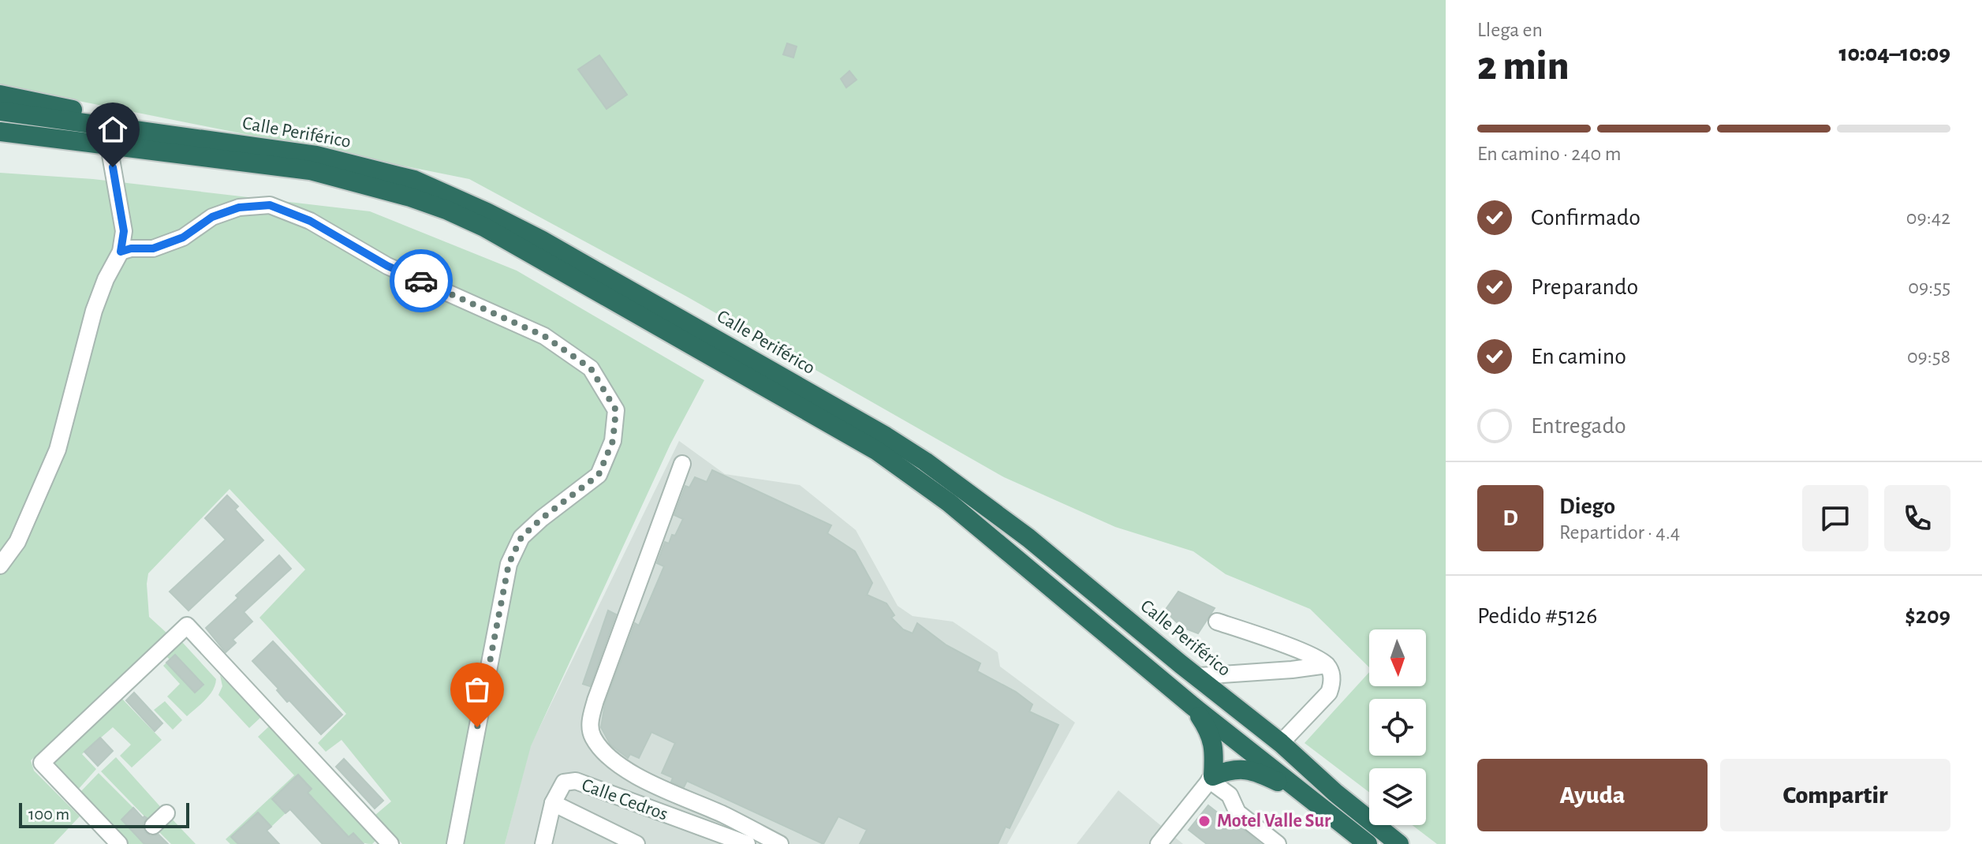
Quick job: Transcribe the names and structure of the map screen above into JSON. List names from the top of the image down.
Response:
{
  "streets": {
    "highway": ["Calle Periférico"],
    "street": ["Calle Cedros"]
  },
  "places": ["Motel Valle Sur"],
  "scale_bar": "100 m",
  "north": "bottom",
  "page": {
    "heading": ["2 min", "Llega en", "10:04–10:09"],
    "panel": [
      "Diego",
      "Repartidor · 4.4",
      "Pedido #5126",
      "$209"
    ],
    "bar": "En camino · 240 m",
    "list": [
      ["Confirmado", "09:42"],
      ["Preparando", "09:55"],
      ["En camino", "09:58"],
      "Entregado"
    ],
    "round": "D",
    "buttons": ["Ayuda", "Compartir"],
    "scale": "100 m"
  }
}
